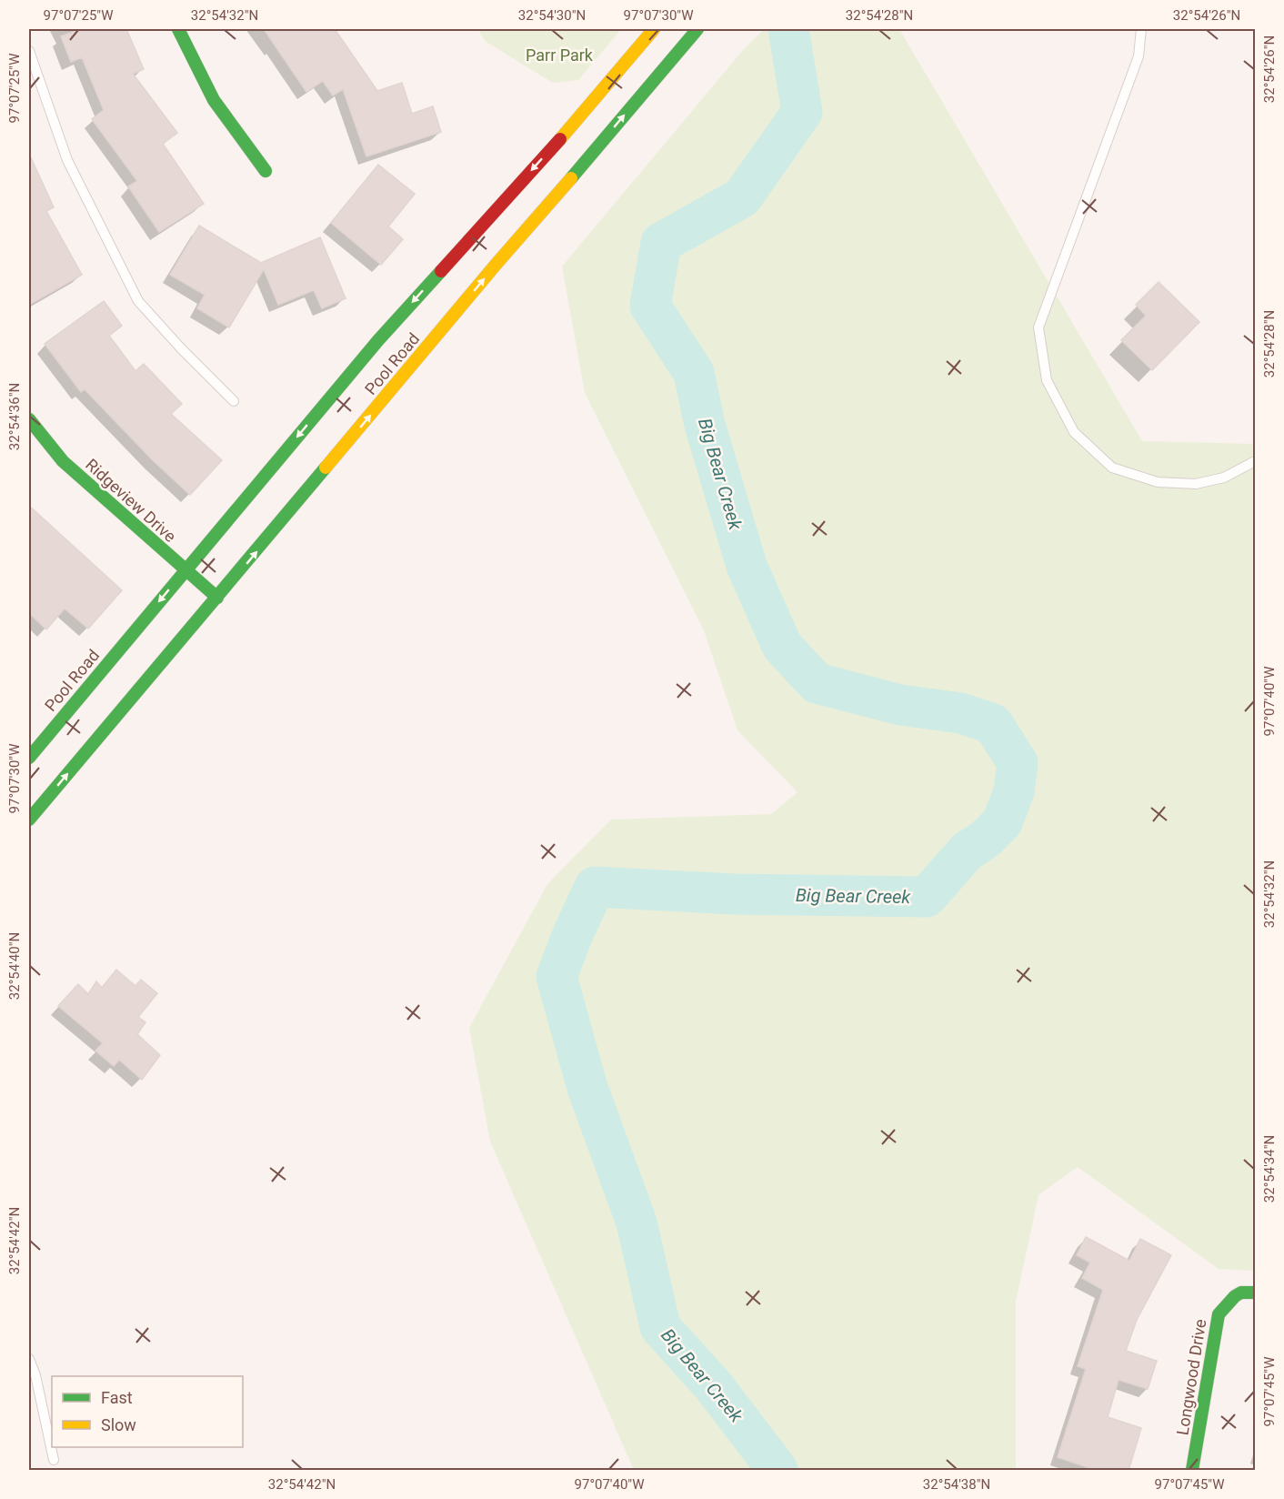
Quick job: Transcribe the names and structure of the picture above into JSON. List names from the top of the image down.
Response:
{
  "streets": {
    "main road": ["Pool Road", "Ridgeview Drive", "Longwood Drive"]
  },
  "crossings": [
    ["Pool Road", "Ridgeview Drive"]
  ],
  "water": ["Big Bear Creek"],
  "parks": ["Parr Park"],
  "legend": ["Fast", "Slow"],
  "coordinates": [
    "97°07'25\"W",
    "32°54'32\"N",
    "32°54'30\"N",
    "97°07'30\"W",
    "32°54'28\"N",
    "32°54'26\"N",
    "32°54'36\"N",
    "97°07'40\"W",
    "32°54'40\"N",
    "32°54'34\"N",
    "32°54'42\"N",
    "97°07'45\"W",
    "32°54'38\"N"
  ]
}
